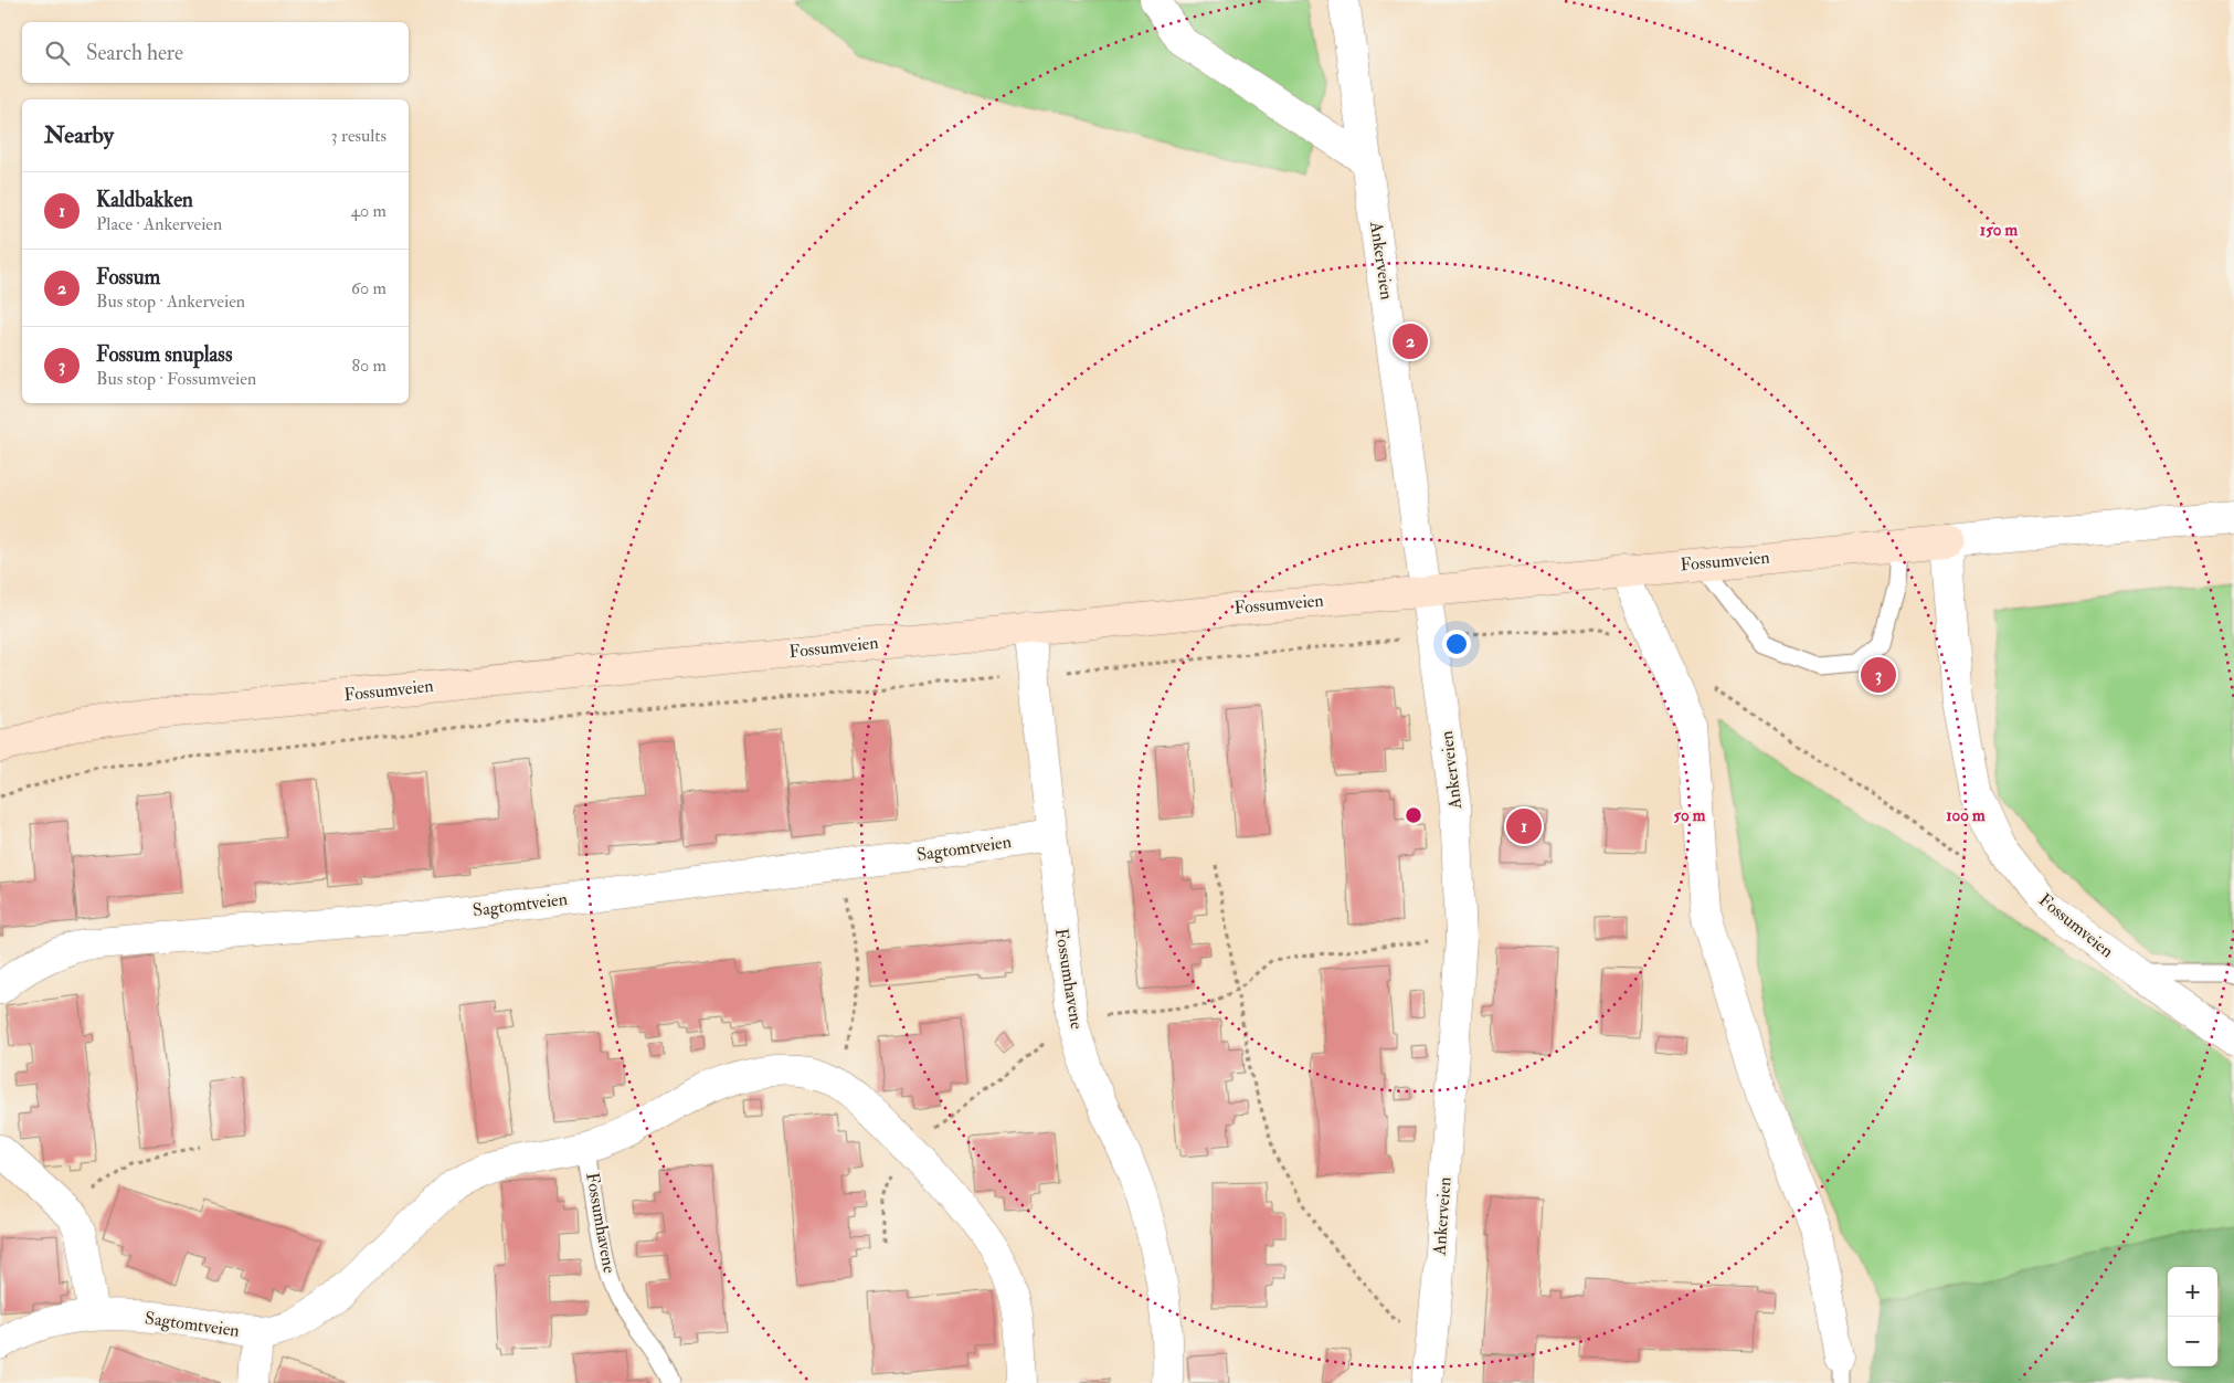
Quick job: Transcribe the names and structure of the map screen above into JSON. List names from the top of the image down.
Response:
{
  "streets": {
    "street": [
      "Ankerveien",
      "Fossumveien",
      "Sagtomtveien",
      "Fossumhavene"
    ]
  },
  "crossings": [
    ["Ankerveien", "Fossumveien"],
    ["Fossumveien", "Fossumhavene"],
    ["Sagtomtveien", "Fossumhavene"]
  ],
  "page": {
    "search": "Search here",
    "heading": ["Nearby", "3 results"],
    "list": [
      {
        "mark": "1",
        "name": "Kaldbakken",
        "note": "Place · Ankerveien",
        "value": "40 m"
      },
      {
        "mark": "2",
        "name": "Fossum",
        "note": "Bus stop · Ankerveien",
        "value": "60 m"
      },
      {
        "mark": "3",
        "name": "Fossum snuplass",
        "note": "Bus stop · Fossumveien",
        "value": "80 m"
      }
    ],
    "pins": ["2", "3", "1"],
    "map_buttons": ["+", "−"]
  },
  "rings": ["150 m", "50 m", "100 m"]
}
